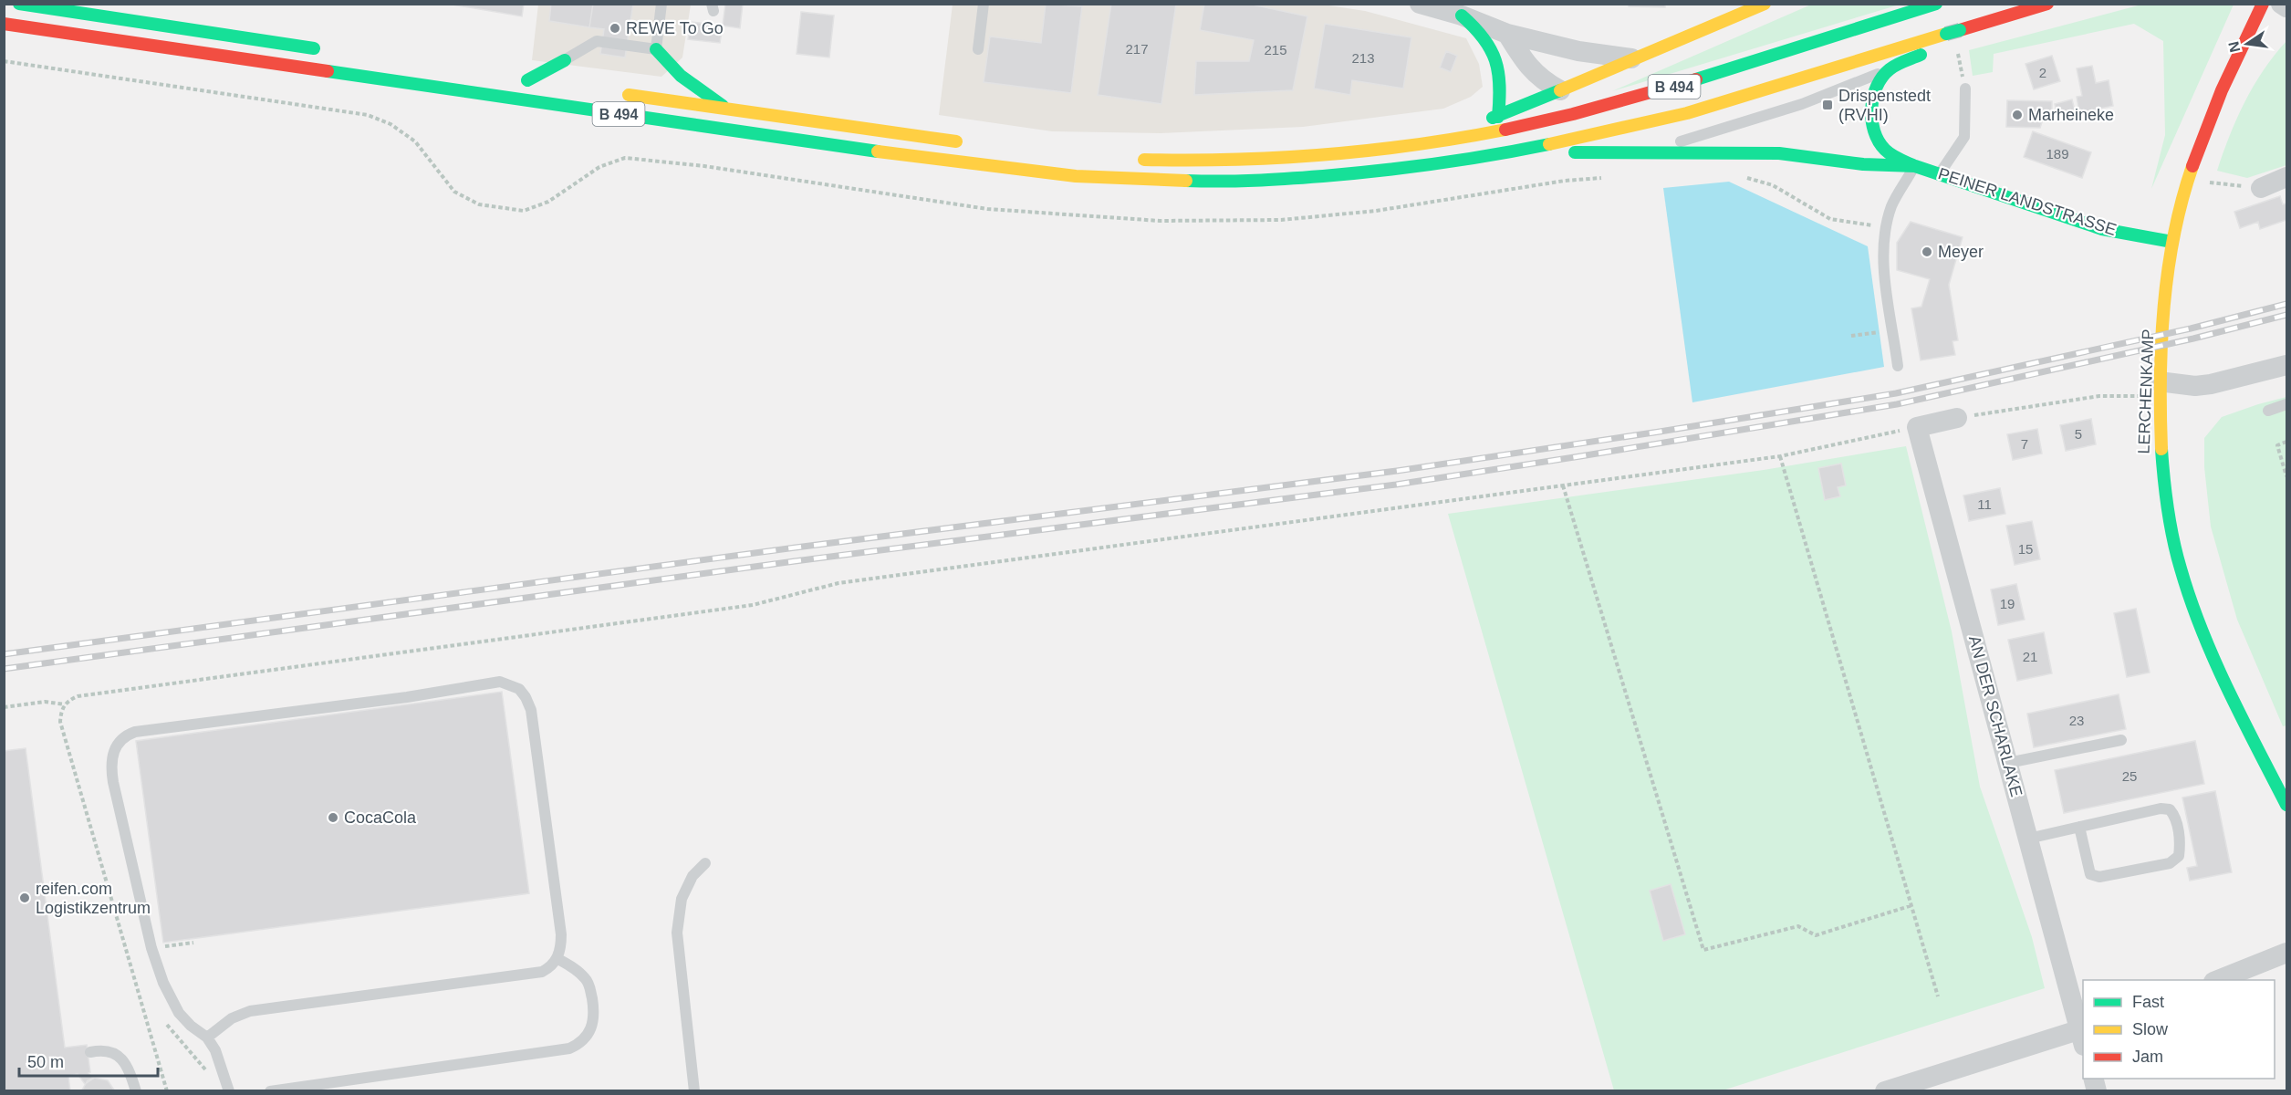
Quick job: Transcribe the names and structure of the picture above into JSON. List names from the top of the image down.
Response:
{
  "streets": {
    "main road": ["B 494", "PEINER LANDSTRASSE", "LERCHENKAMP"],
    "street": ["AN DER SCHARLAKE"]
  },
  "crossings": [
    ["PEINER LANDSTRASSE", "LERCHENKAMP"]
  ],
  "places": {
    "other": [
      "REWE To Go",
      "Marheineke",
      "Meyer",
      "CocaCola",
      "reifen.com Logistikzentrum"
    ],
    "transit": ["Drispenstedt (RVHI)"]
  },
  "house_numbers": [
    "217",
    "215",
    "213",
    "2",
    "189",
    "5",
    "7",
    "11",
    "15",
    "19",
    "21",
    "23",
    "25"
  ],
  "legend": ["Fast", "Slow", "Jam"],
  "scale_bar": "50 m",
  "north": "left"
}
